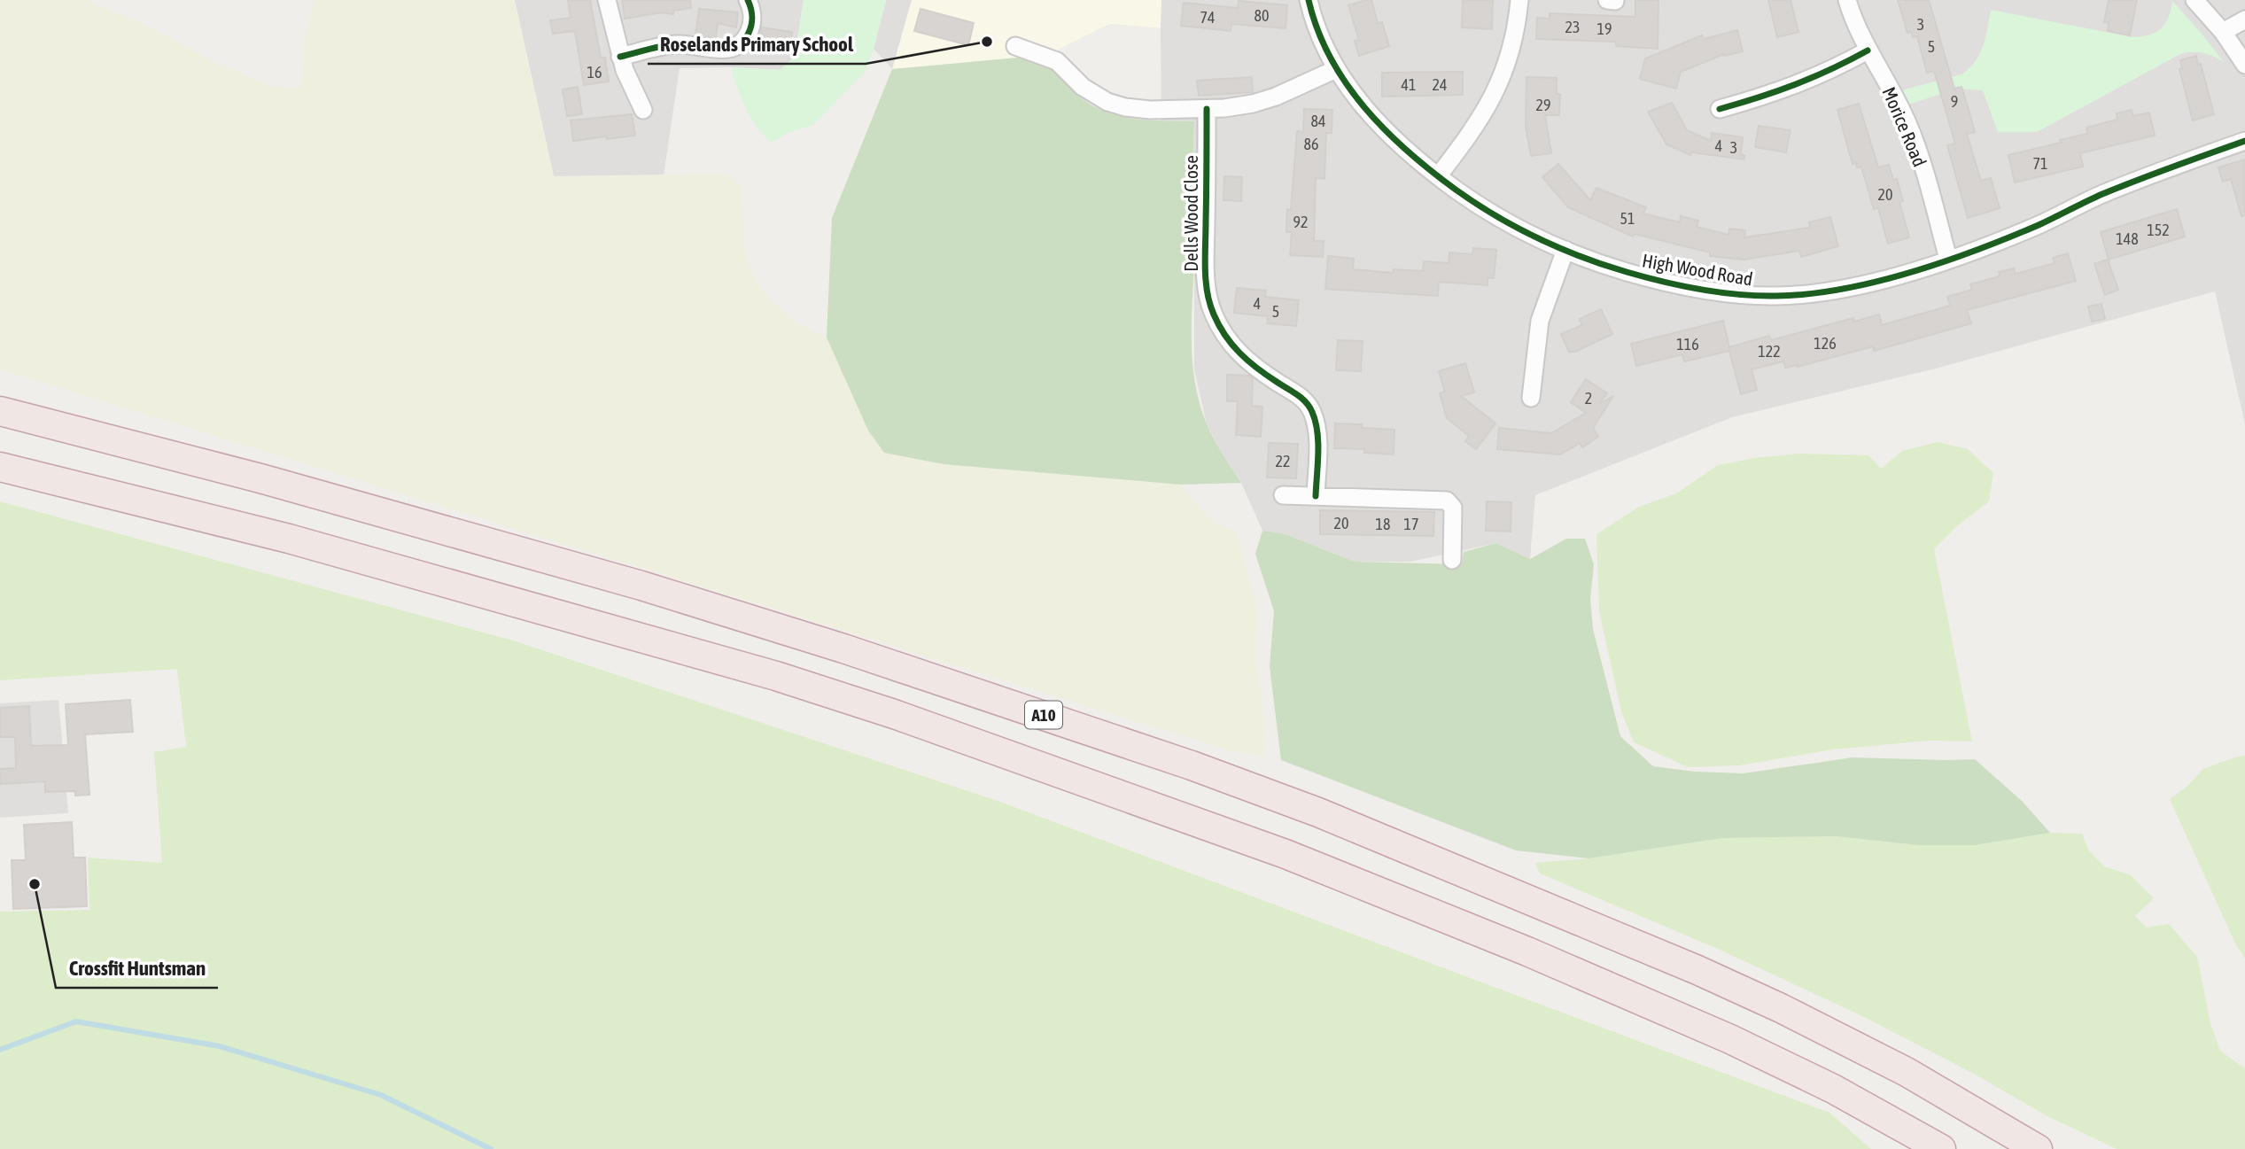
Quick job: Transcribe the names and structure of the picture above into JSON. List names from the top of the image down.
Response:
{
  "streets": {
    "highway": ["A10"],
    "street": ["Morice Road", "Dells Wood Close", "High Wood Road"]
  },
  "crossings": [
    ["Morice Road", "High Wood Road"]
  ],
  "places": ["Roselands Primary School", "Crossfit Huntsman"],
  "house_numbers": [
    "80",
    "74",
    "3",
    "23",
    "19",
    "5",
    "16",
    "41",
    "24",
    "9",
    "29",
    "84",
    "86",
    "4",
    "3",
    "71",
    "20",
    "51",
    "92",
    "152",
    "148",
    "4",
    "5",
    "126",
    "116",
    "122",
    "2",
    "22",
    "20",
    "18",
    "17"
  ]
}
